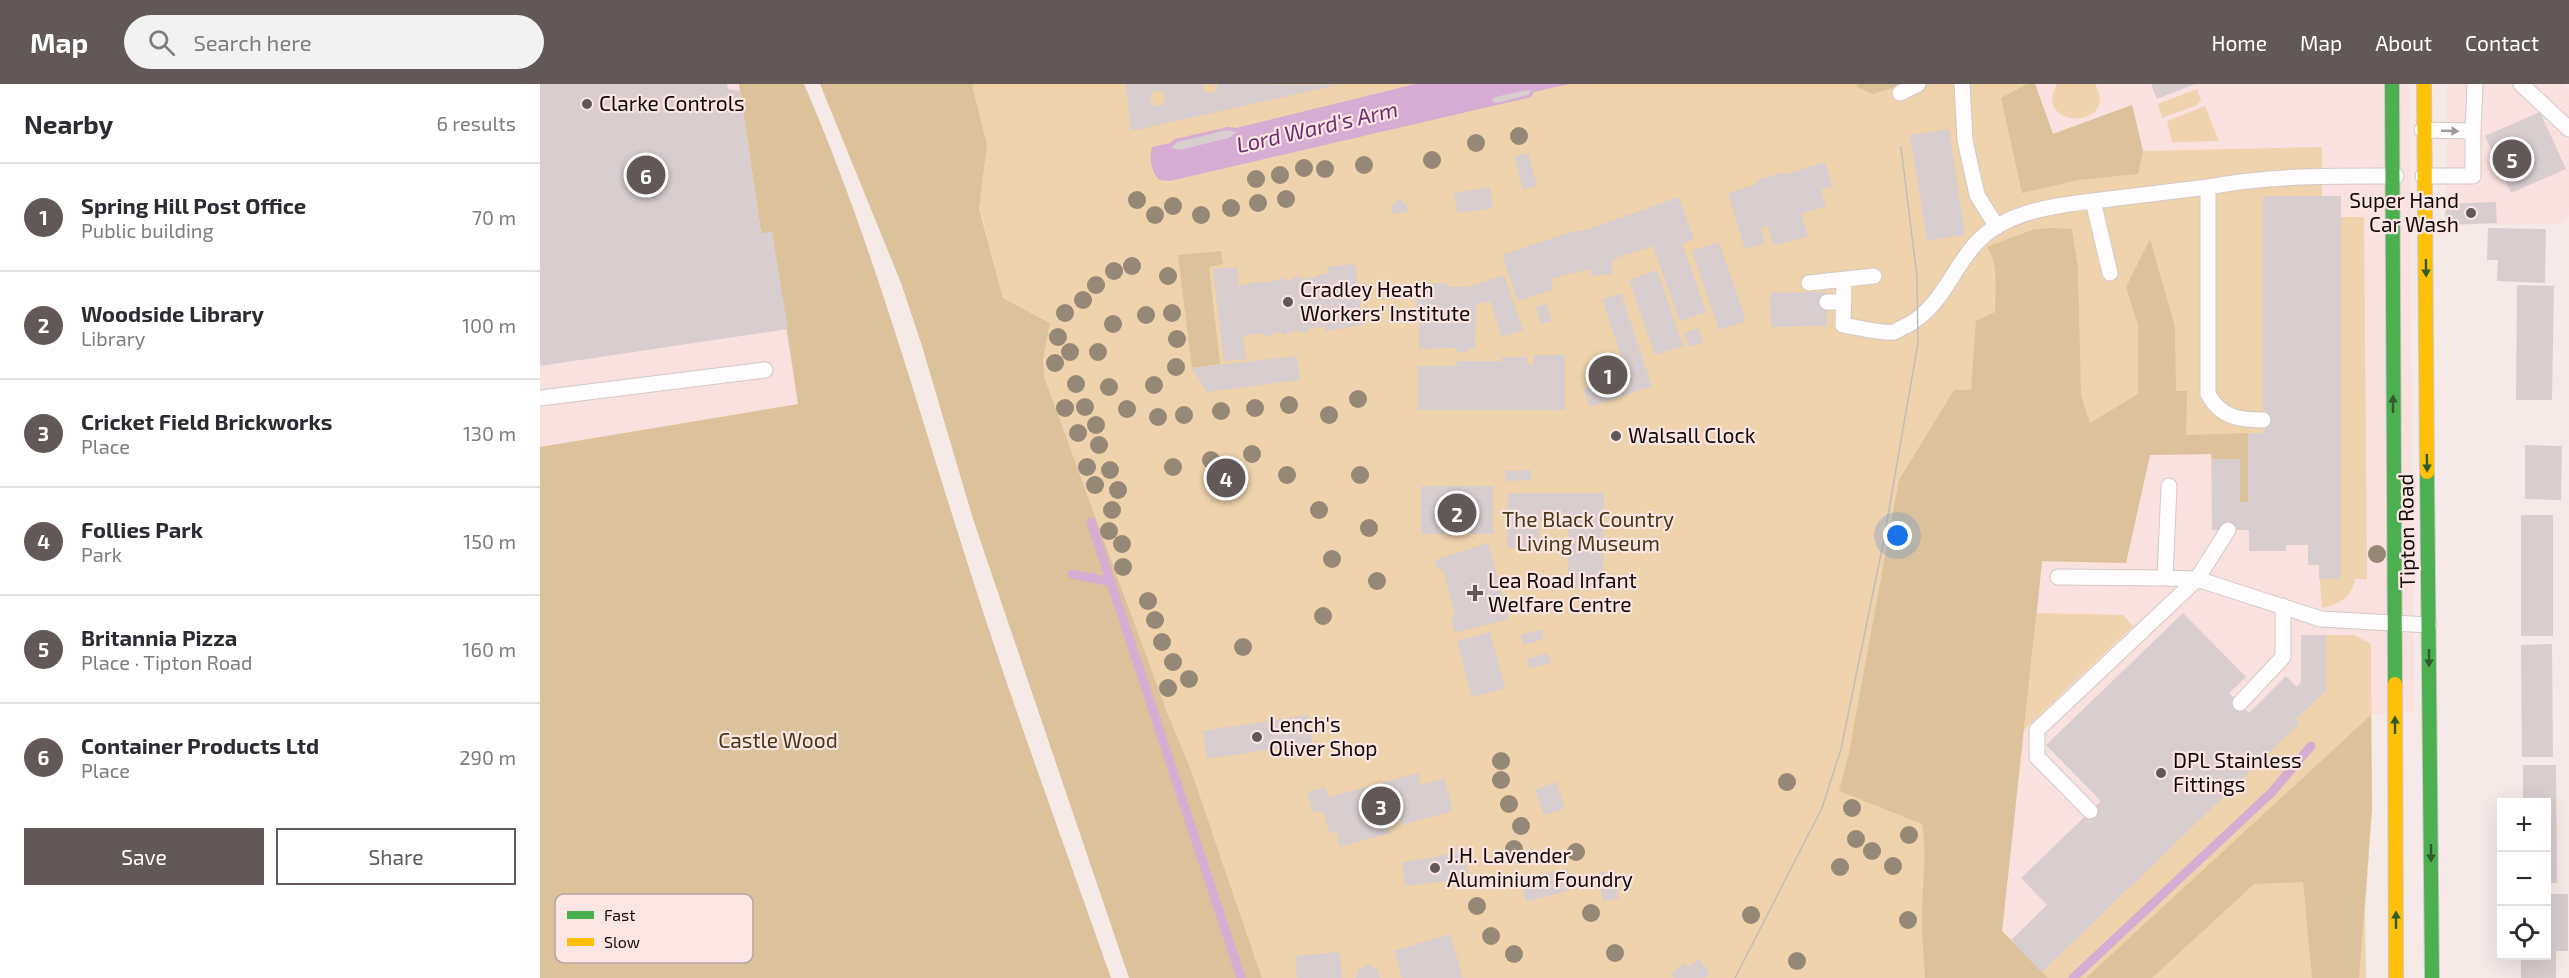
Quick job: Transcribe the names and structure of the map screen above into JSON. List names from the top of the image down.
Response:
{
  "streets": {
    "main road": ["Tipton Road"]
  },
  "water": ["Lord Ward's Arm"],
  "parks": ["The Black Country Living Museum", "Castle Wood"],
  "places": {
    "other": [
      "Clarke Controls",
      "Super Hand Car Wash",
      "Cradley Heath Workers' Institute",
      "Walsall Clock",
      "Lench's Oliver Shop",
      "DPL Stainless Fittings",
      "J.H. Lavender Aluminium Foundry"
    ],
    "health": ["Lea Road Infant Welfare Centre"]
  },
  "legend": ["Fast", "Slow"],
  "page": {
    "header": "Map",
    "search": "Search here",
    "nav": [
      "Home",
      "Map",
      "About",
      "Contact"
    ],
    "heading": ["Nearby", "6 results"],
    "pins": [
      "5",
      "6",
      "1",
      "4",
      "2",
      "3"
    ],
    "list": [
      {
        "mark": "1",
        "name": "Spring Hill Post Office",
        "note": "Public building",
        "value": "70 m"
      },
      {
        "mark": "2",
        "name": "Woodside Library",
        "note": "Library",
        "value": "100 m"
      },
      {
        "mark": "3",
        "name": "Cricket Field Brickworks",
        "note": "Place",
        "value": "130 m"
      },
      {
        "mark": "4",
        "name": "Follies Park",
        "note": "Park",
        "value": "150 m"
      },
      {
        "mark": "5",
        "name": "Britannia Pizza",
        "note": "Place · Tipton Road",
        "value": "160 m"
      },
      {
        "mark": "6",
        "name": "Container Products Ltd",
        "note": "Place",
        "value": "290 m"
      }
    ],
    "map_buttons": ["+", "−"],
    "buttons": ["Save", "Share"]
  }
}
